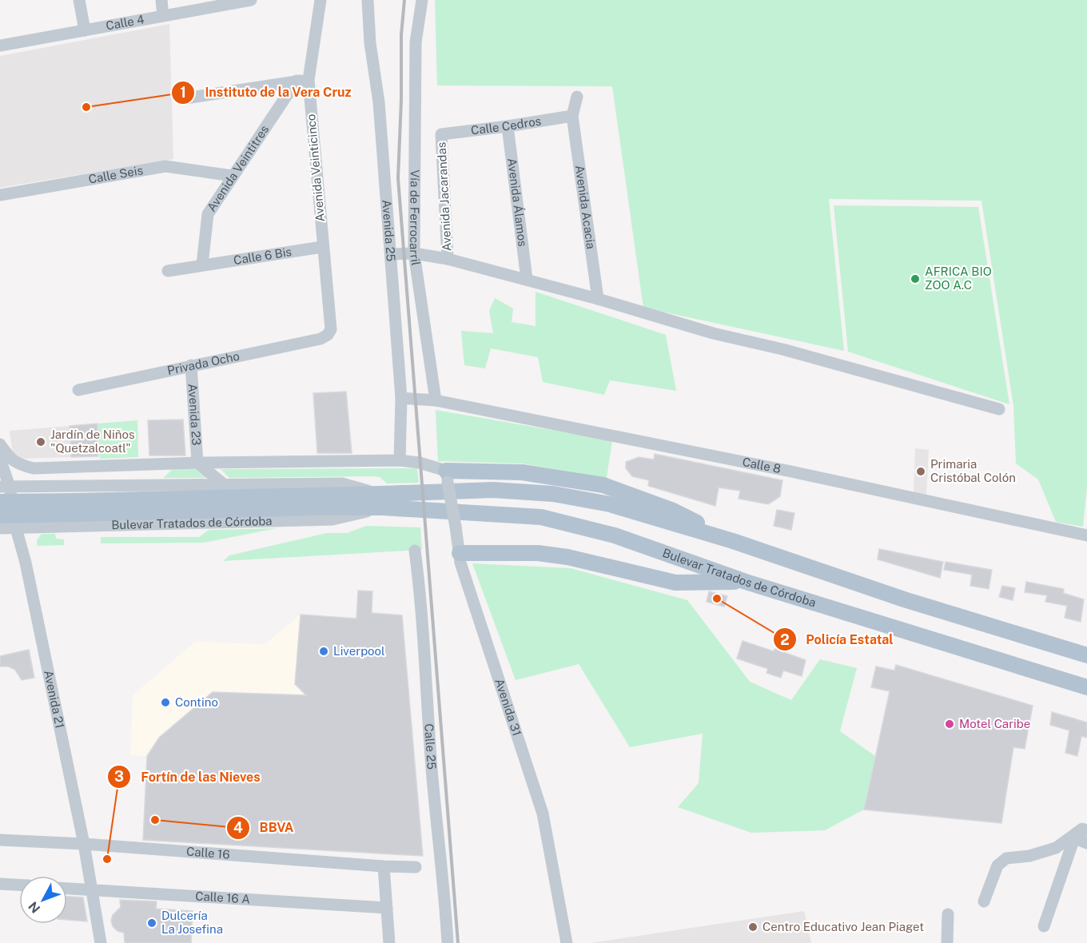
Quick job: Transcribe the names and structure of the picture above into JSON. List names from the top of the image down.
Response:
{
  "streets": {
    "main road": ["Bulevar Tratados de Córdoba"],
    "street": [
      "Calle 4",
      "Calle Cedros",
      "Avenida Veinticinco",
      "Avenida Veintitres",
      "Calle Seis",
      "Avenida Jacarandas",
      "Avenida Álamos",
      "Avenida Acacia",
      "Vía de Ferrocarril",
      "Avenida 25",
      "Calle 6 Bis",
      "Privada Ocho",
      "Avenida 23",
      "Calle 8",
      "Avenida 21",
      "Avenida 31",
      "Calle 25",
      "Calle 16",
      "Calle 16 A"
    ]
  },
  "crossings": [
    ["Calle Cedros", "Avenida Jacarandas"],
    ["Calle Cedros", "Avenida Álamos"],
    ["Calle Cedros", "Avenida Acacia"],
    ["Avenida Veinticinco", "Avenida Veintitres"],
    ["Avenida Veinticinco", "Calle 6 Bis"],
    ["Avenida Veinticinco", "Privada Ocho"],
    ["Avenida Veintitres", "Calle Seis"],
    ["Avenida Veintitres", "Calle 6 Bis"],
    ["Vía de Ferrocarril", "Calle 8"],
    ["Privada Ocho", "Avenida 23"],
    ["Bulevar Tratados de Córdoba", "Avenida 21"],
    ["Avenida 21", "Calle 16"],
    ["Avenida 21", "Calle 16 A"]
  ],
  "places": [
    "Instituto de la Vera Cruz",
    "AFRICA BIO ZOO A.C",
    "Jardín de Niños \"Quetzalcoatl\"",
    "Primaria Cristóbal Colón",
    "Policía Estatal",
    "Liverpool",
    "Contino",
    "Motel Caribe",
    "BBVA",
    "Fortín de las Nieves",
    "Dulcería La Josefina",
    "Centro Educativo Jean Piaget"
  ],
  "north": "bottom left"
}
